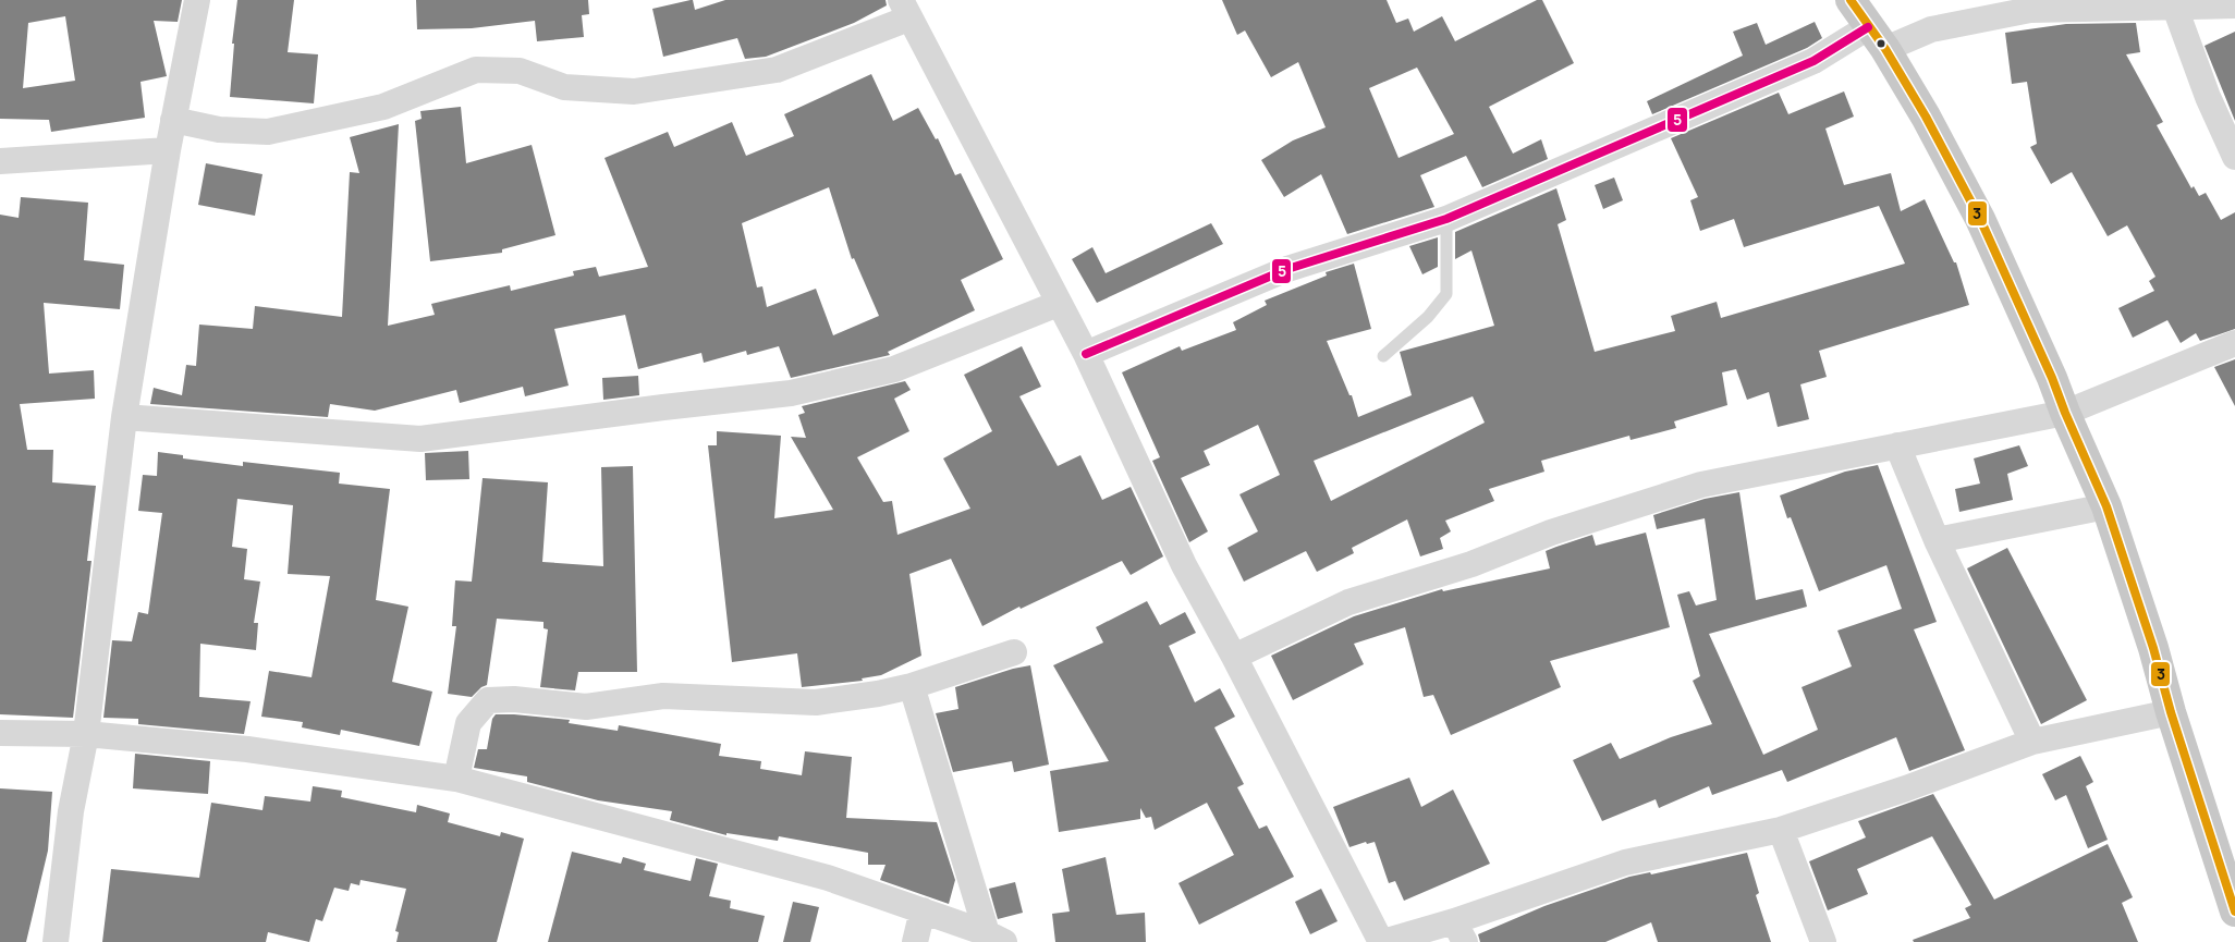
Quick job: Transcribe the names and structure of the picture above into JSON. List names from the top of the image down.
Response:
{
  "lines": ["transit line 3", "transit line 5"]
}
